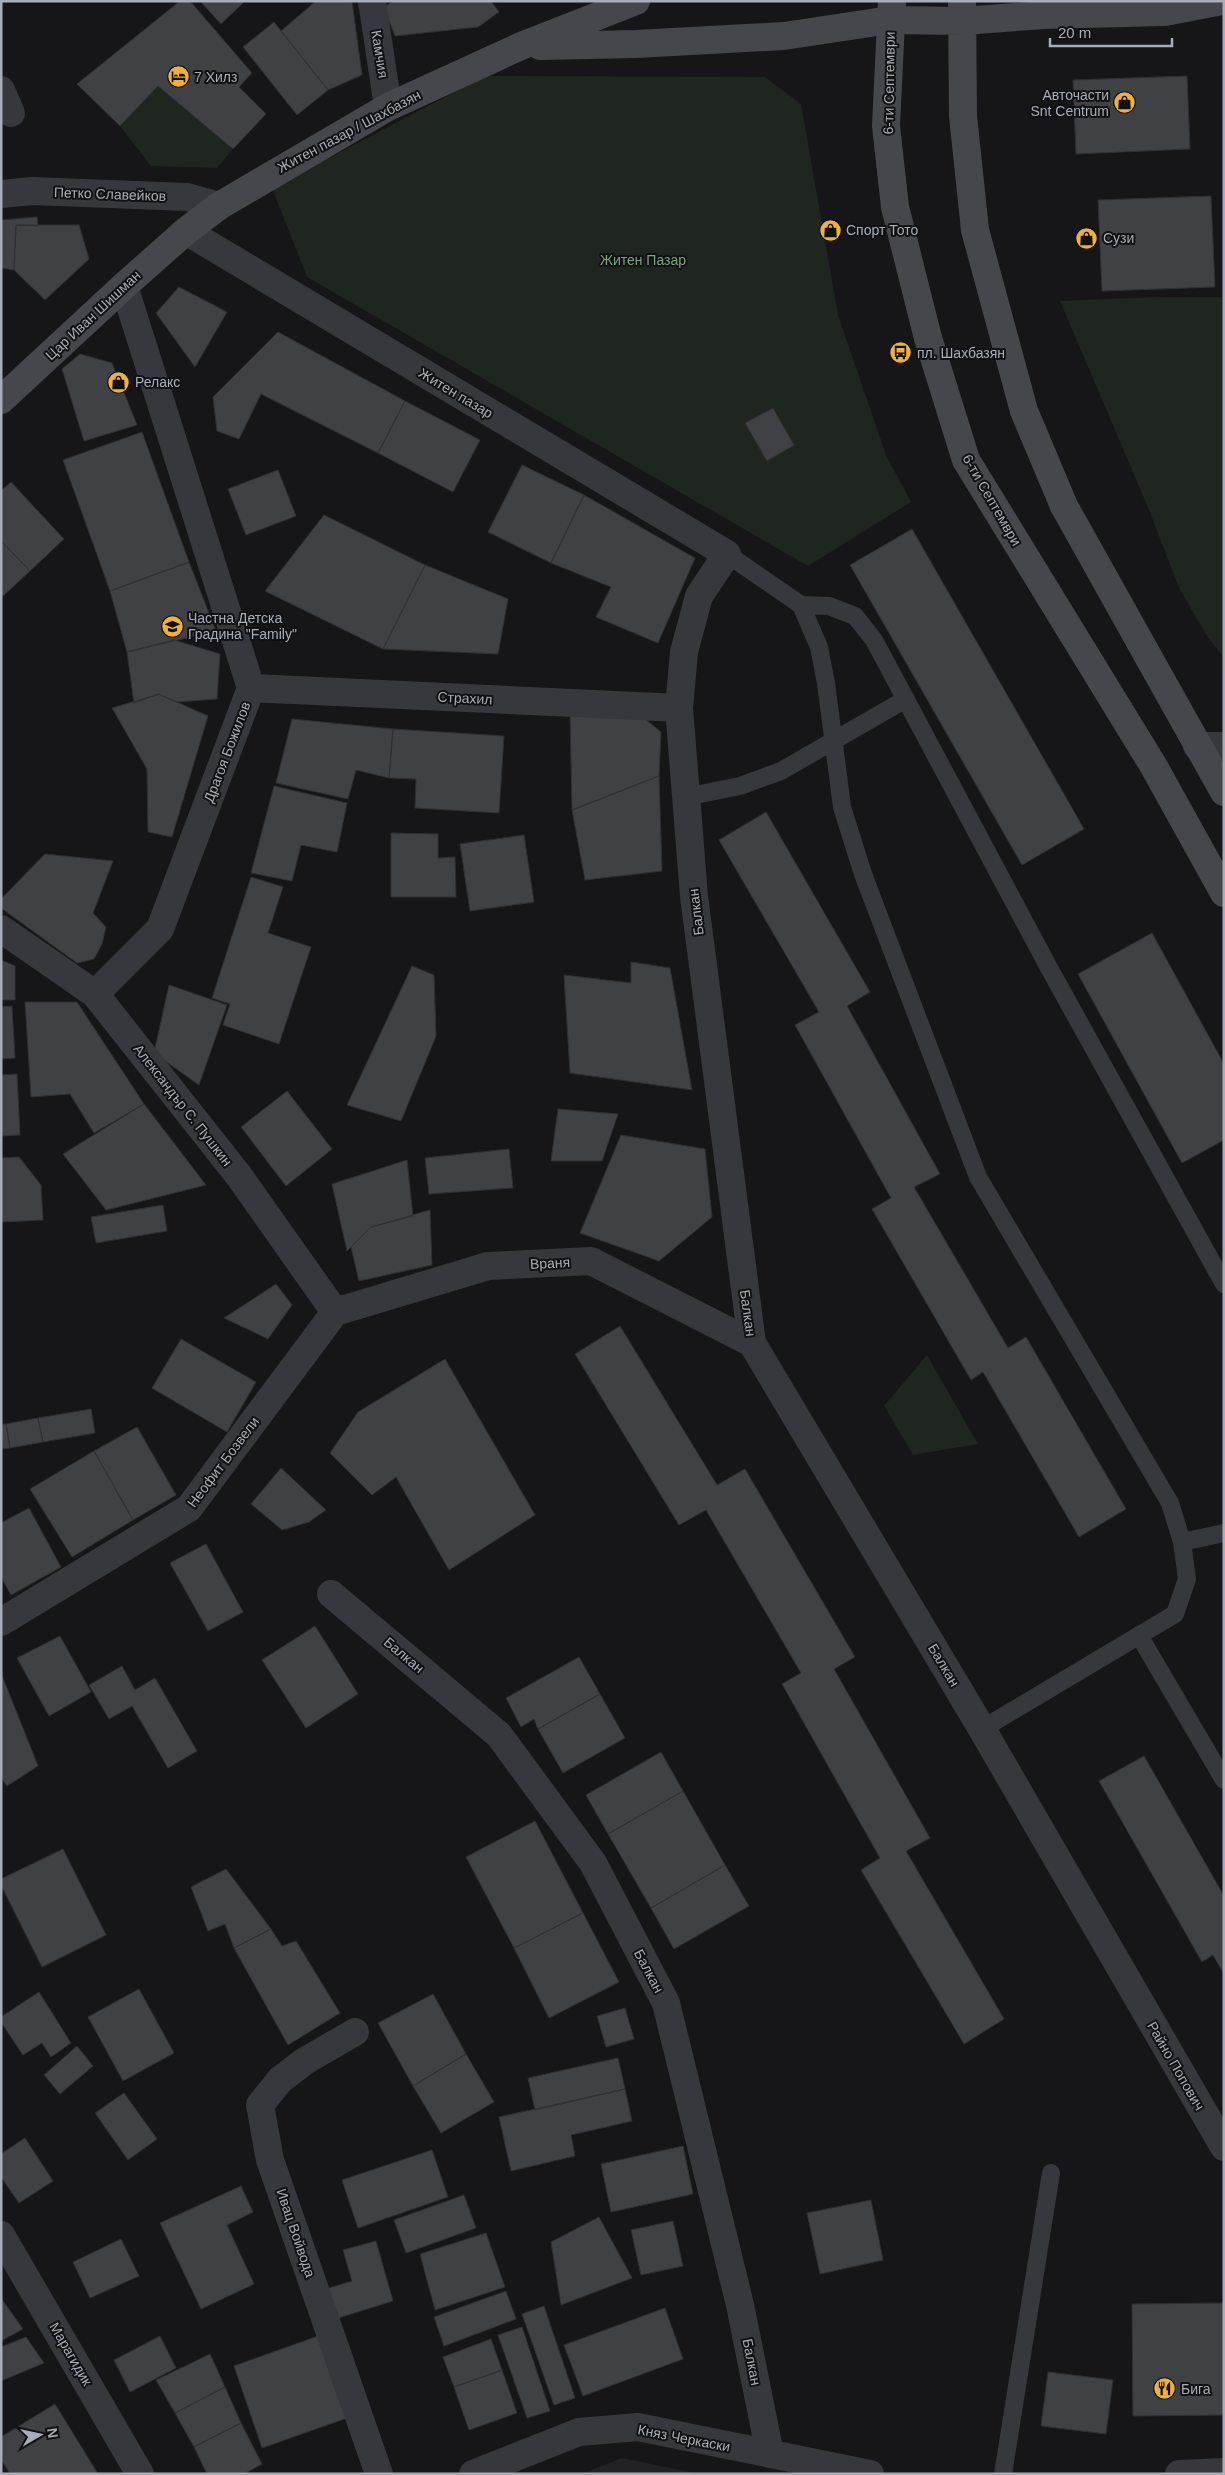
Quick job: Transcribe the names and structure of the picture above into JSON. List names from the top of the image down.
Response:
{
  "streets": {
    "main road": ["6-ти Септември", "Житен пазар / Шахбазян", "Цар Иван Шишман"],
    "street": [
      "Камчия",
      "Петко Славейков",
      "Житен пазар",
      "Страхил",
      "Драгоя Божилов",
      "Балкан",
      "Александър С. Пушкин",
      "Враня",
      "Неофит Бозвели",
      "Райно Попович",
      "Ивац Войвода",
      "Марагидик",
      "Княз Черкаски"
    ]
  },
  "crossings": [
    ["Камчия", "Житен пазар / Шахбазян"],
    ["6-ти Септември", "Житен пазар / Шахбазян"],
    ["Житен пазар / Шахбазян", "Петко Славейков"],
    ["Житен пазар / Шахбазян", "Цар Иван Шишман"],
    ["Житен пазар / Шахбазян", "Житен пазар"],
    ["Цар Иван Шишман", "Житен пазар"],
    ["Цар Иван Шишман", "Драгоя Божилов"],
    ["Житен пазар", "Балкан"],
    ["Страхил", "Драгоя Божилов"],
    ["Страхил", "Балкан"],
    ["Драгоя Божилов", "Александър С. Пушкин"],
    ["Балкан", "Враня"],
    ["Балкан", "Райно Попович"],
    ["Балкан", "Княз Черкаски"],
    ["Александър С. Пушкин", "Враня"],
    ["Александър С. Пушкин", "Неофит Бозвели"],
    ["Враня", "Неофит Бозвели"]
  ],
  "parks": ["Житен Пазар"],
  "places": {
    "hotel": ["7 Хилз"],
    "shop": [
      "Авточасти Snt Centrum",
      "Спорт Тото",
      "Сузи",
      "Релакс"
    ],
    "bus stop": ["пл. Шахбазян"],
    "school or university": ["Частна Детска Градина \"Family\""],
    "restaurant": ["Бига"]
  },
  "scale_bar": "20 m",
  "north": "right"
}
